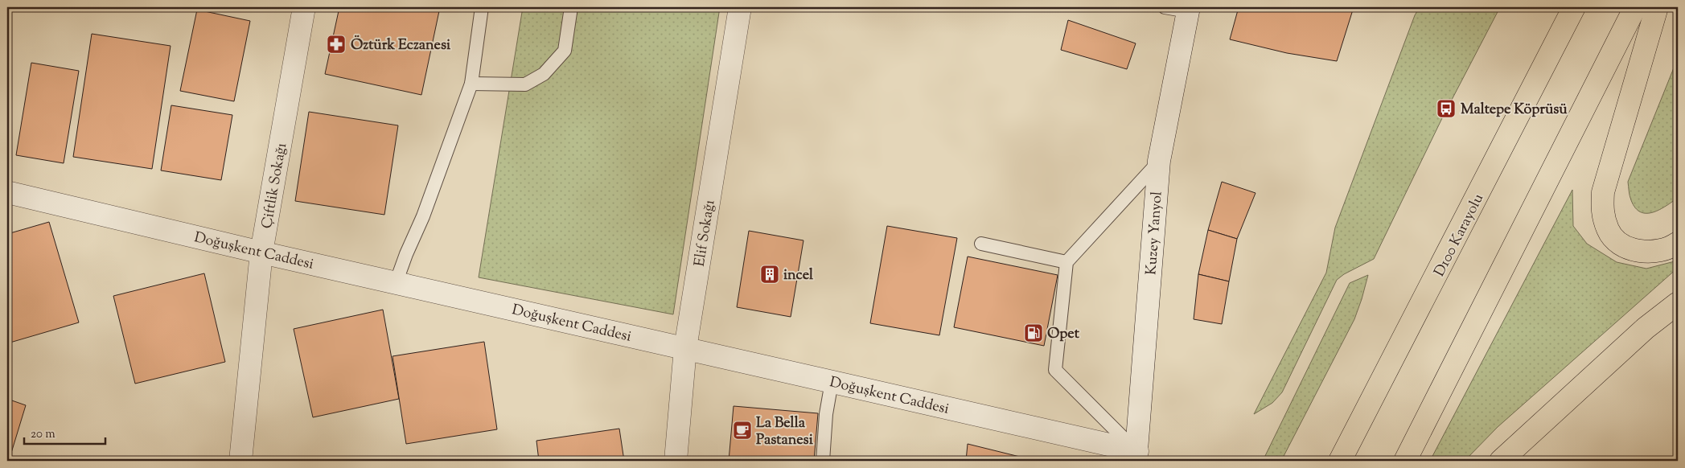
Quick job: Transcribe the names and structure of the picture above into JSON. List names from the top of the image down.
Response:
{
  "streets": {
    "highway": ["D100 Karayolu"],
    "street": [
      "Çiftlik Sokağı",
      "Elif Sokağı",
      "Kuzey Yanyol",
      "Doğuşkent Caddesi"
    ]
  },
  "crossings": [
    ["Çiftlik Sokağı", "Doğuşkent Caddesi"],
    ["Elif Sokağı", "Doğuşkent Caddesi"],
    ["Kuzey Yanyol", "Doğuşkent Caddesi"]
  ],
  "places": {
    "pharmacy": ["Öztürk Eczanesi"],
    "bus stop": ["Maltepe Köprüsü"],
    "building": ["incel"],
    "fuel station": ["Opet"],
    "cafe": ["La Bella Pastanesi"]
  },
  "scale_bar": "20 m"
}
